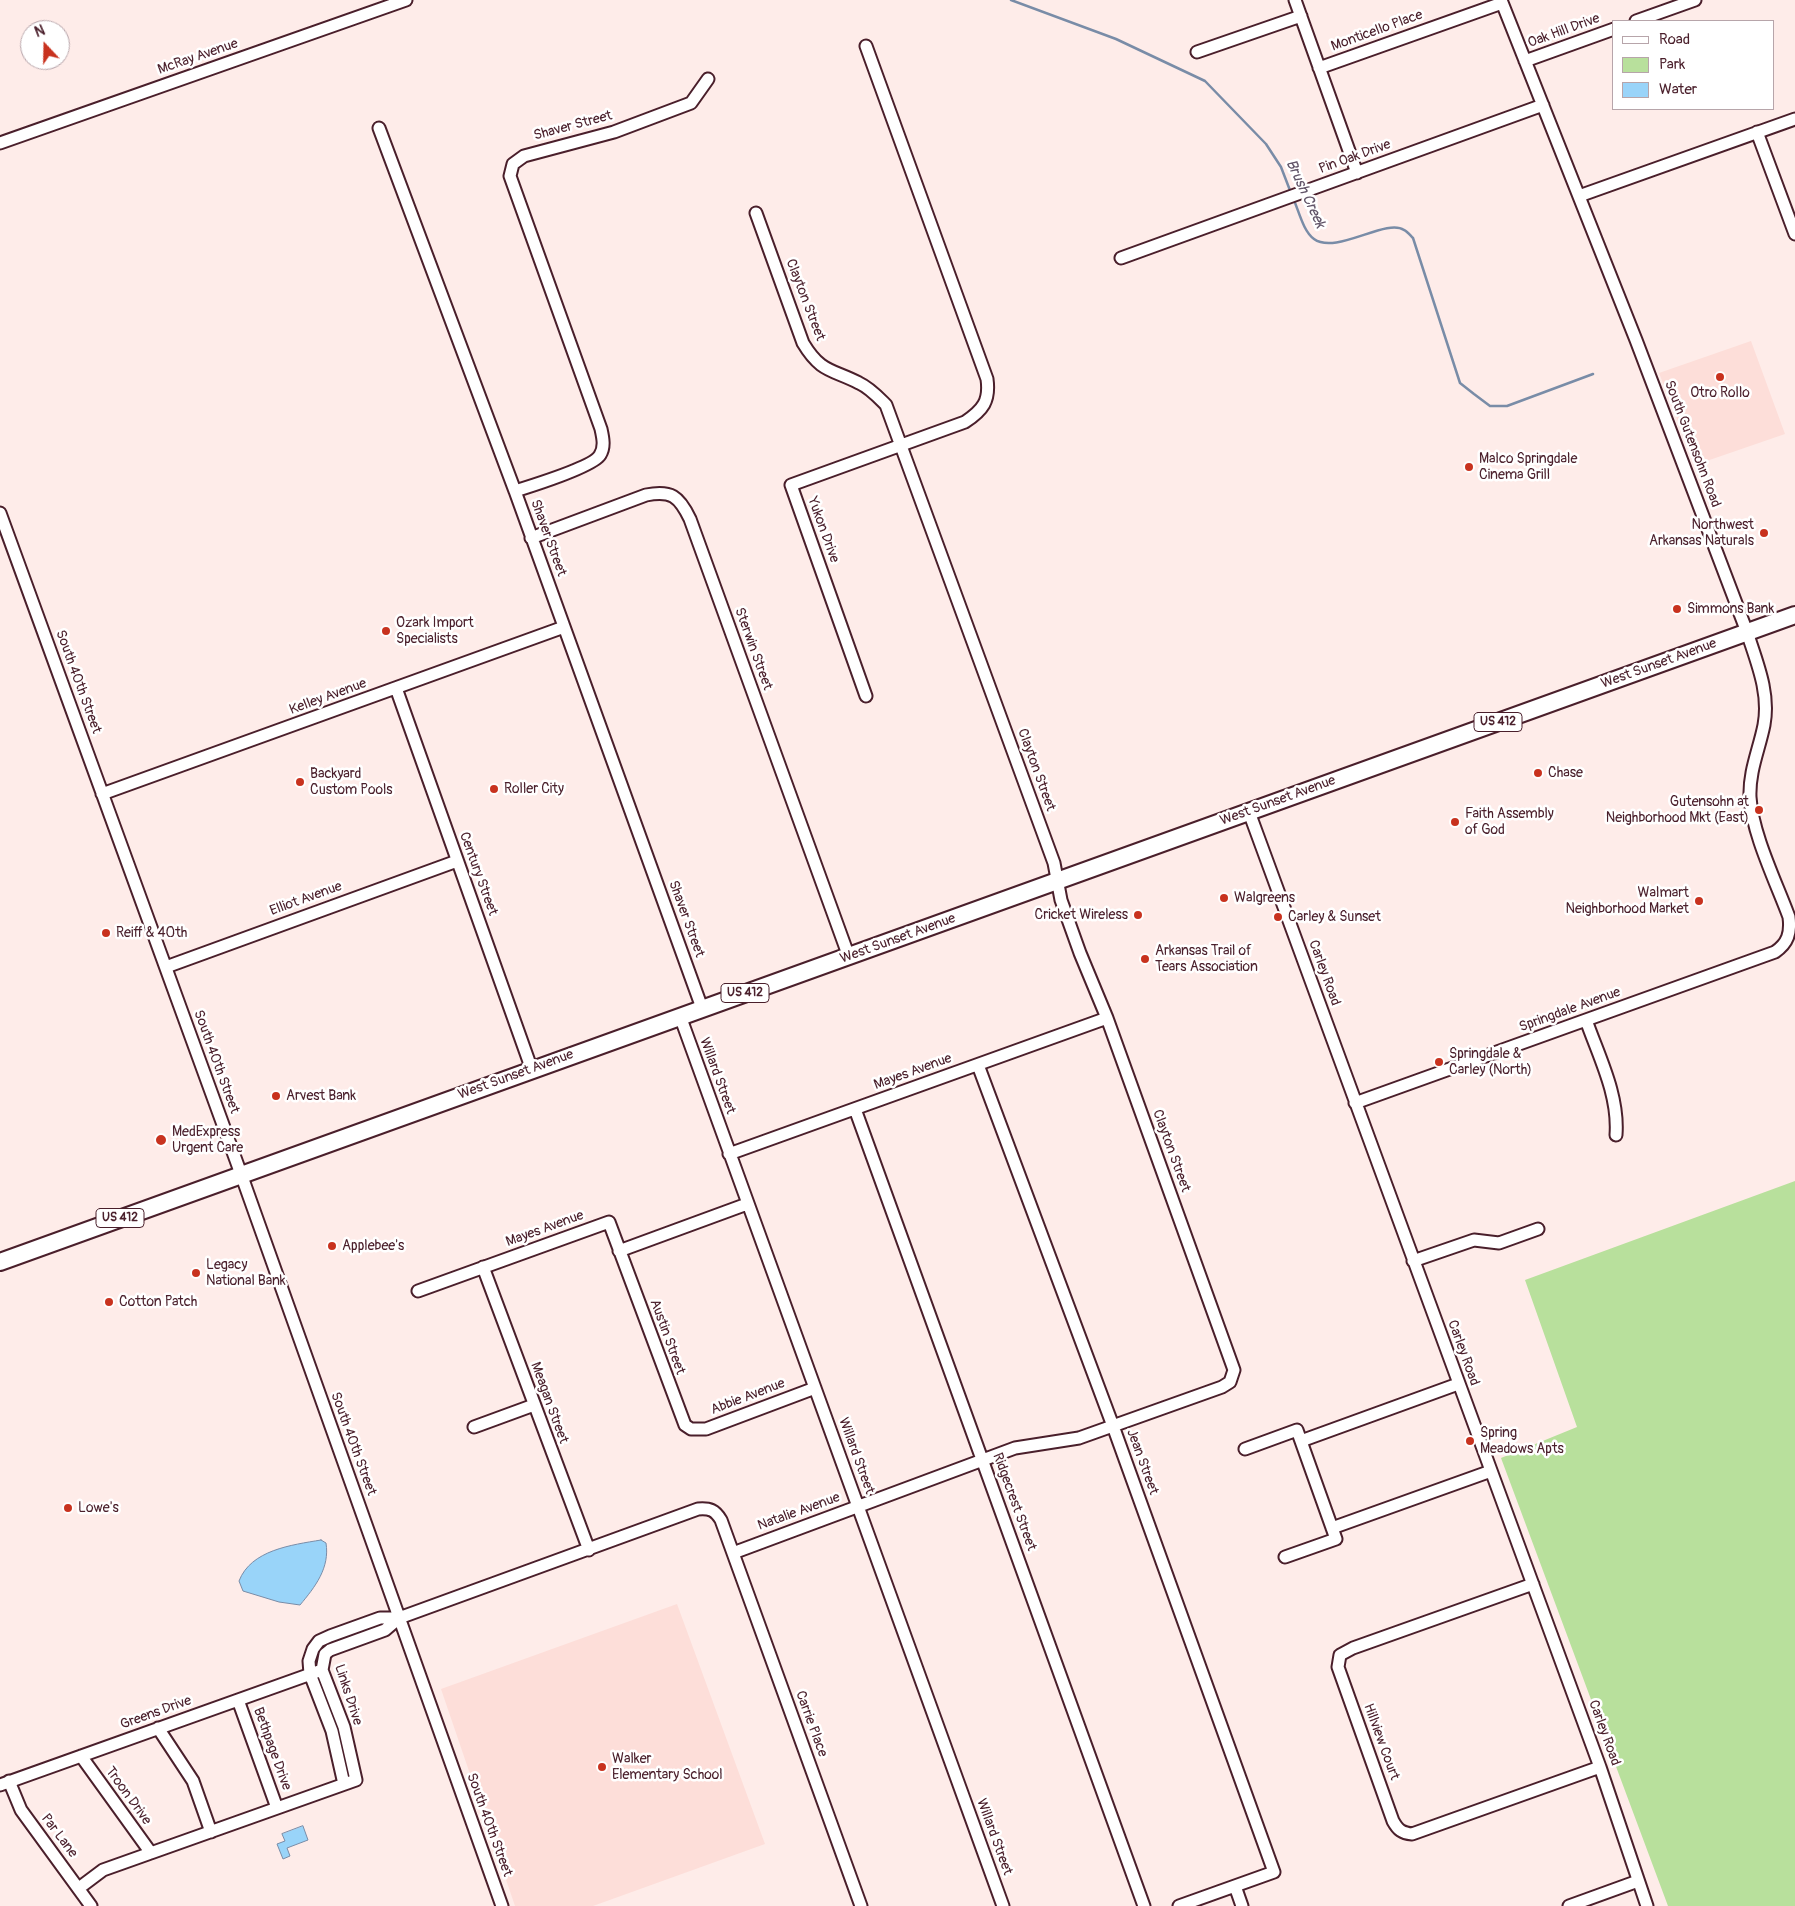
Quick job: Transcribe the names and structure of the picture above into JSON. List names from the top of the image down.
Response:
{
  "streets": {
    "highway": ["West Sunset Avenue", "US 412"],
    "street": [
      "Monticello Place",
      "Oak Hill Drive",
      "McRay Avenue",
      "Shaver Street",
      "Pin Oak Drive",
      "Clayton Street",
      "South Gutensohn Road",
      "Yukon Drive",
      "Sterwin Street",
      "South 40th Street",
      "Kelley Avenue",
      "Century Street",
      "Elliot Avenue",
      "Carley Road",
      "Springdale Avenue",
      "Mayes Avenue",
      "Willard Street",
      "Austin Street",
      "Abbie Avenue",
      "Meagan Street",
      "Jean Street",
      "Ridgecrest Street",
      "Natalie Avenue",
      "Links Drive",
      "Greens Drive",
      "Carrie Place",
      "Hillview Court",
      "Bethpage Drive",
      "Troon Drive",
      "Par Lane"
    ]
  },
  "crossings": [
    ["Monticello Place", "South Gutensohn Road"],
    ["Oak Hill Drive", "South Gutensohn Road"],
    ["Shaver Street", "Sterwin Street"],
    ["Shaver Street", "West Sunset Avenue"],
    ["Shaver Street", "Kelley Avenue"],
    ["Pin Oak Drive", "South Gutensohn Road"],
    ["Clayton Street", "Yukon Drive"],
    ["Clayton Street", "West Sunset Avenue"],
    ["Clayton Street", "Mayes Avenue"],
    ["Clayton Street", "Natalie Avenue"],
    ["South Gutensohn Road", "West Sunset Avenue"],
    ["South Gutensohn Road", "Springdale Avenue"],
    ["Sterwin Street", "West Sunset Avenue"],
    ["West Sunset Avenue", "South 40th Street"],
    ["West Sunset Avenue", "Century Street"],
    ["West Sunset Avenue", "Carley Road"],
    ["West Sunset Avenue", "Willard Street"],
    ["South 40th Street", "Kelley Avenue"],
    ["South 40th Street", "Elliot Avenue"],
    ["South 40th Street", "Links Drive"],
    ["Kelley Avenue", "Century Street"],
    ["Century Street", "Elliot Avenue"],
    ["Carley Road", "Springdale Avenue"],
    ["Carley Road", "Hillview Court"],
    ["Mayes Avenue", "Willard Street"],
    ["Mayes Avenue", "Austin Street"],
    ["Mayes Avenue", "Meagan Street"],
    ["Mayes Avenue", "Jean Street"],
    ["Mayes Avenue", "Ridgecrest Street"],
    ["Willard Street", "Abbie Avenue"],
    ["Willard Street", "Natalie Avenue"],
    ["Austin Street", "Abbie Avenue"],
    ["Jean Street", "Natalie Avenue"],
    ["Ridgecrest Street", "Natalie Avenue"],
    ["Natalie Avenue", "Carrie Place"],
    ["Links Drive", "Greens Drive"],
    ["Greens Drive", "Bethpage Drive"],
    ["Greens Drive", "Troon Drive"],
    ["Greens Drive", "Par Lane"]
  ],
  "water": ["Brush Creek"],
  "places": [
    "Otro Rollo",
    "Malco Springdale Cinema Grill",
    "Northwest Arkansas Naturals",
    "Simmons Bank",
    "Ozark Import Specialists",
    "Chase",
    "Backyard Custom Pools",
    "Roller City",
    "Gutensohn at Neighborhood Mkt (East)",
    "Faith Assembly of God",
    "Walgreens",
    "Walmart Neighborhood Market",
    "Cricket Wireless",
    "Carley & Sunset",
    "Reiff & 40th",
    "Arkansas Trail of Tears Association",
    "Springdale & Carley (North)",
    "Arvest Bank",
    "MedExpress Urgent Care",
    "Applebee's",
    "Legacy National Bank",
    "Cotton Patch",
    "Spring Meadows Apts",
    "Lowe's",
    "Walker Elementary School"
  ],
  "legend": ["Road", "Park", "Water"],
  "north": "top"
}
